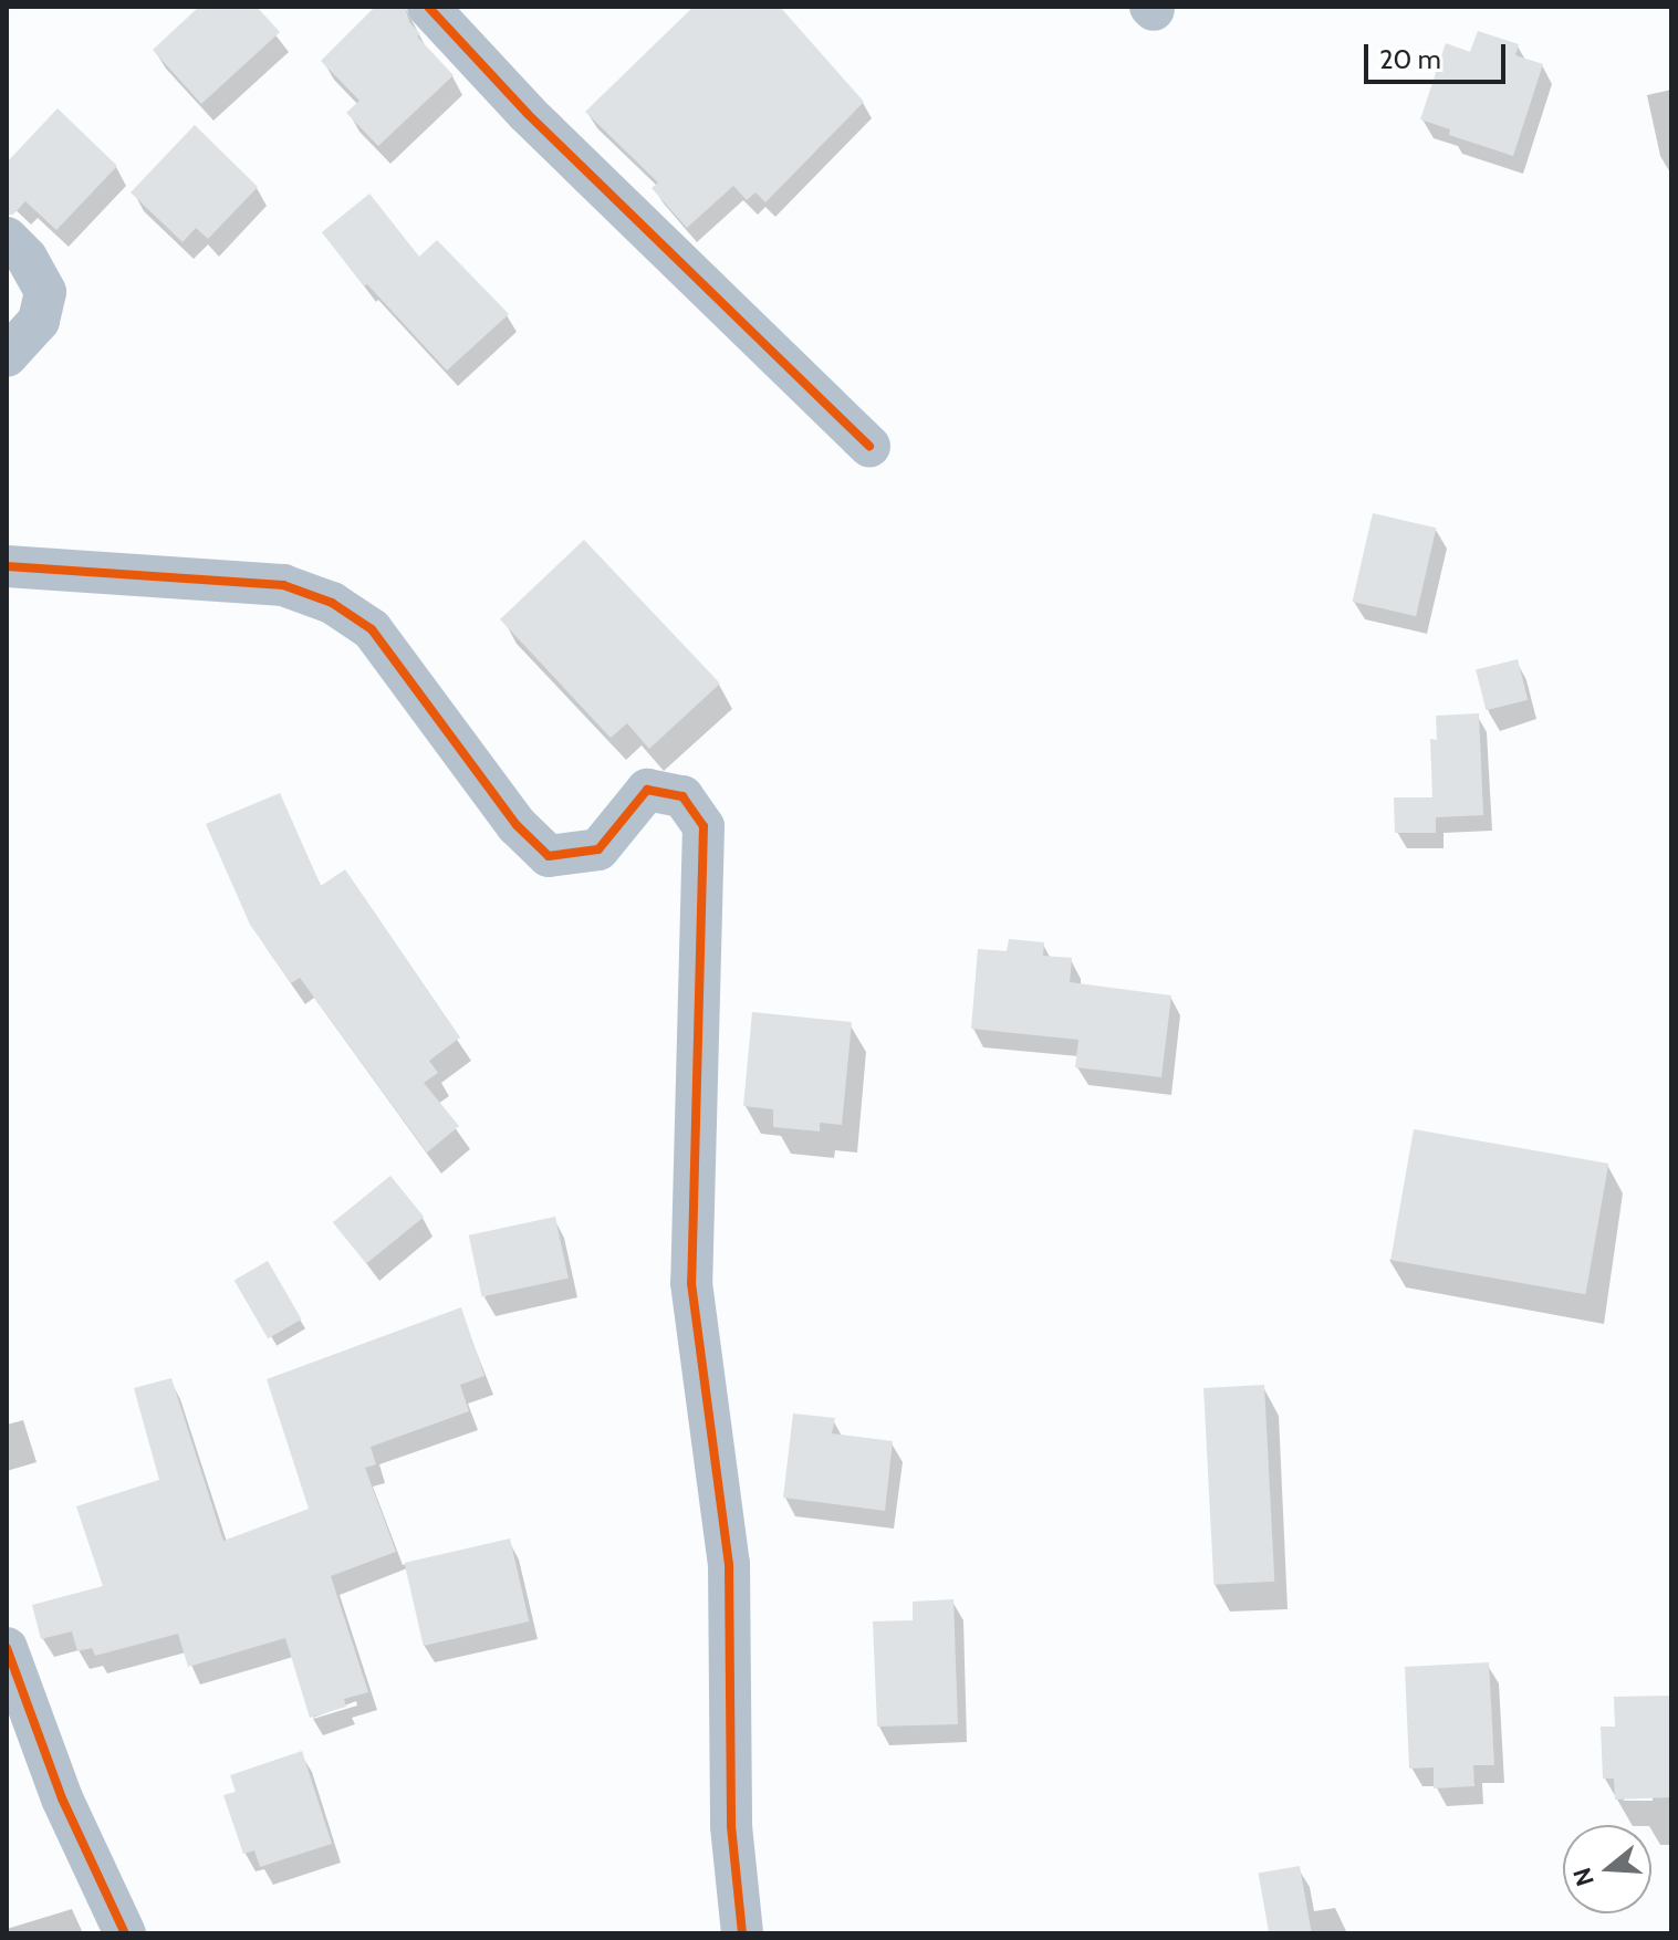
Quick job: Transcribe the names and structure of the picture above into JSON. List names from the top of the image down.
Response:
{
  "scale_bar": "20 m",
  "north": "left"
}
